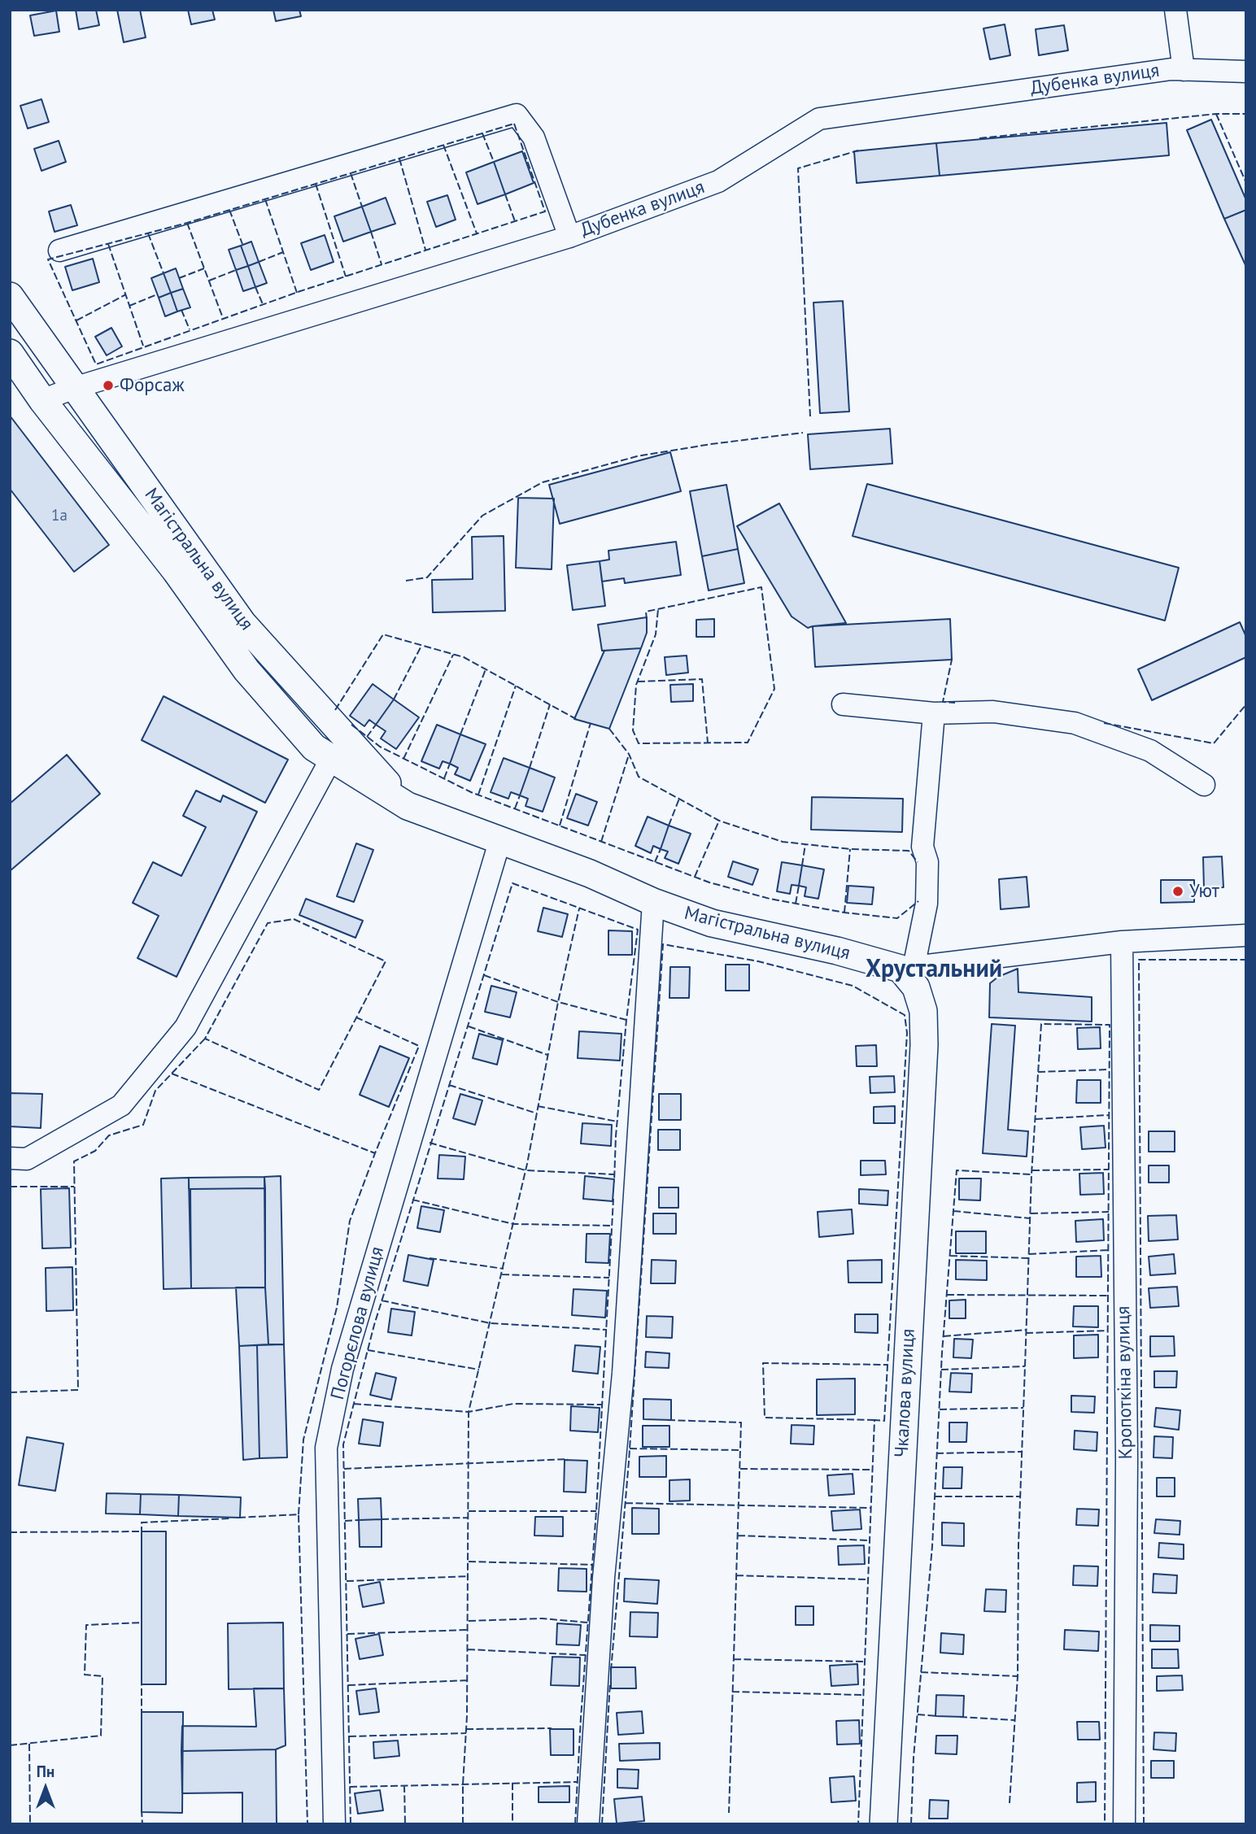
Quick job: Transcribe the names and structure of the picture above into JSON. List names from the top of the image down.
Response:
{
  "streets": {
    "main road": ["Магістральна вулиця", "Чкалова вулиця"],
    "street": ["Дубенка вулиця", "Погорєлова вулиця", "Кропоткіна вулиця"]
  },
  "crossings": [
    ["Дубенка вулиця", "Магістральна вулиця"],
    ["Магістральна вулиця", "Погорєлова вулиця"],
    ["Магістральна вулиця", "Кропоткіна вулиця"],
    ["Магістральна вулиця", "Чкалова вулиця"]
  ],
  "districts": ["Хрустальний"],
  "places": ["Форсаж", "Уют"],
  "house_numbers": ["1а"],
  "north": "top"
}
